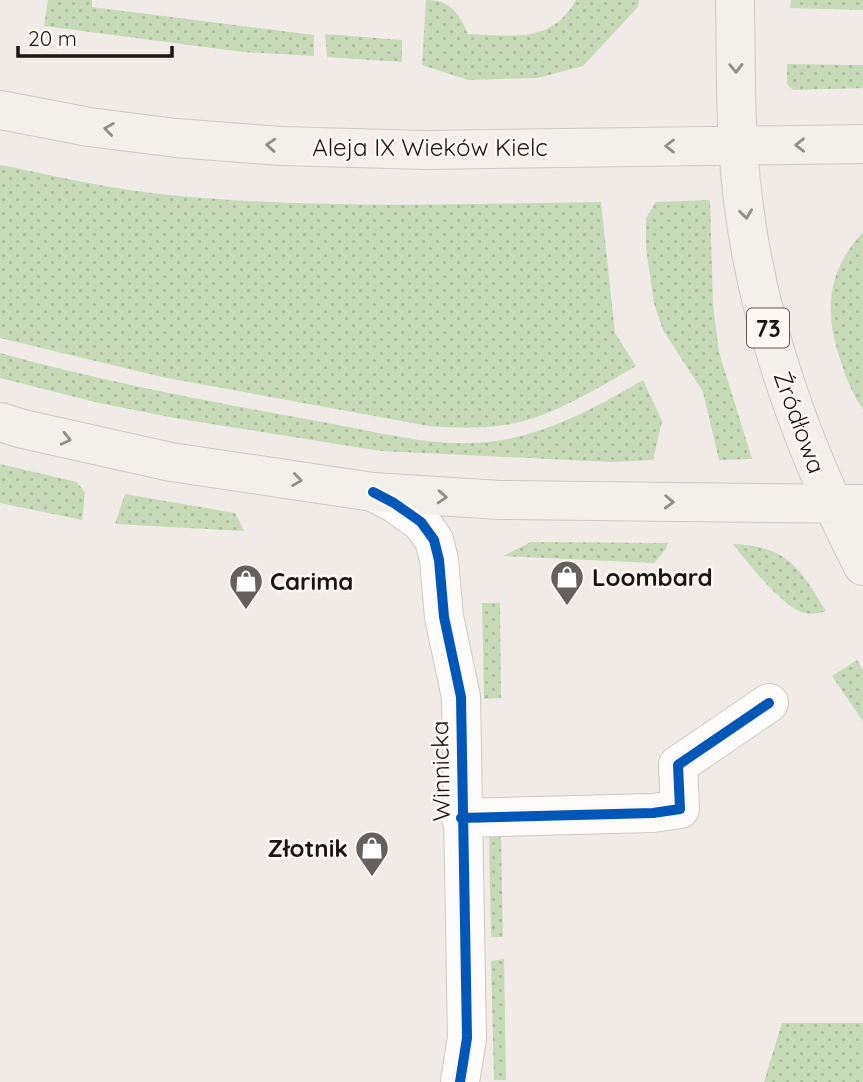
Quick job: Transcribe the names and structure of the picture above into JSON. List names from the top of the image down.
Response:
{
  "streets": {
    "main road": ["Aleja IX Wieków Kielc", "73", "Źródłowa"],
    "street": ["Winnicka"]
  },
  "crossings": [
    ["Aleja IX Wieków Kielc", "73"],
    ["Aleja IX Wieków Kielc", "Źródłowa"],
    ["73", "Źródłowa"]
  ],
  "one_way": ["Źródłowa"],
  "places": {
    "shop": ["Loombard", "Carima", "Złotnik"]
  },
  "scale_bar": "20 m"
}
